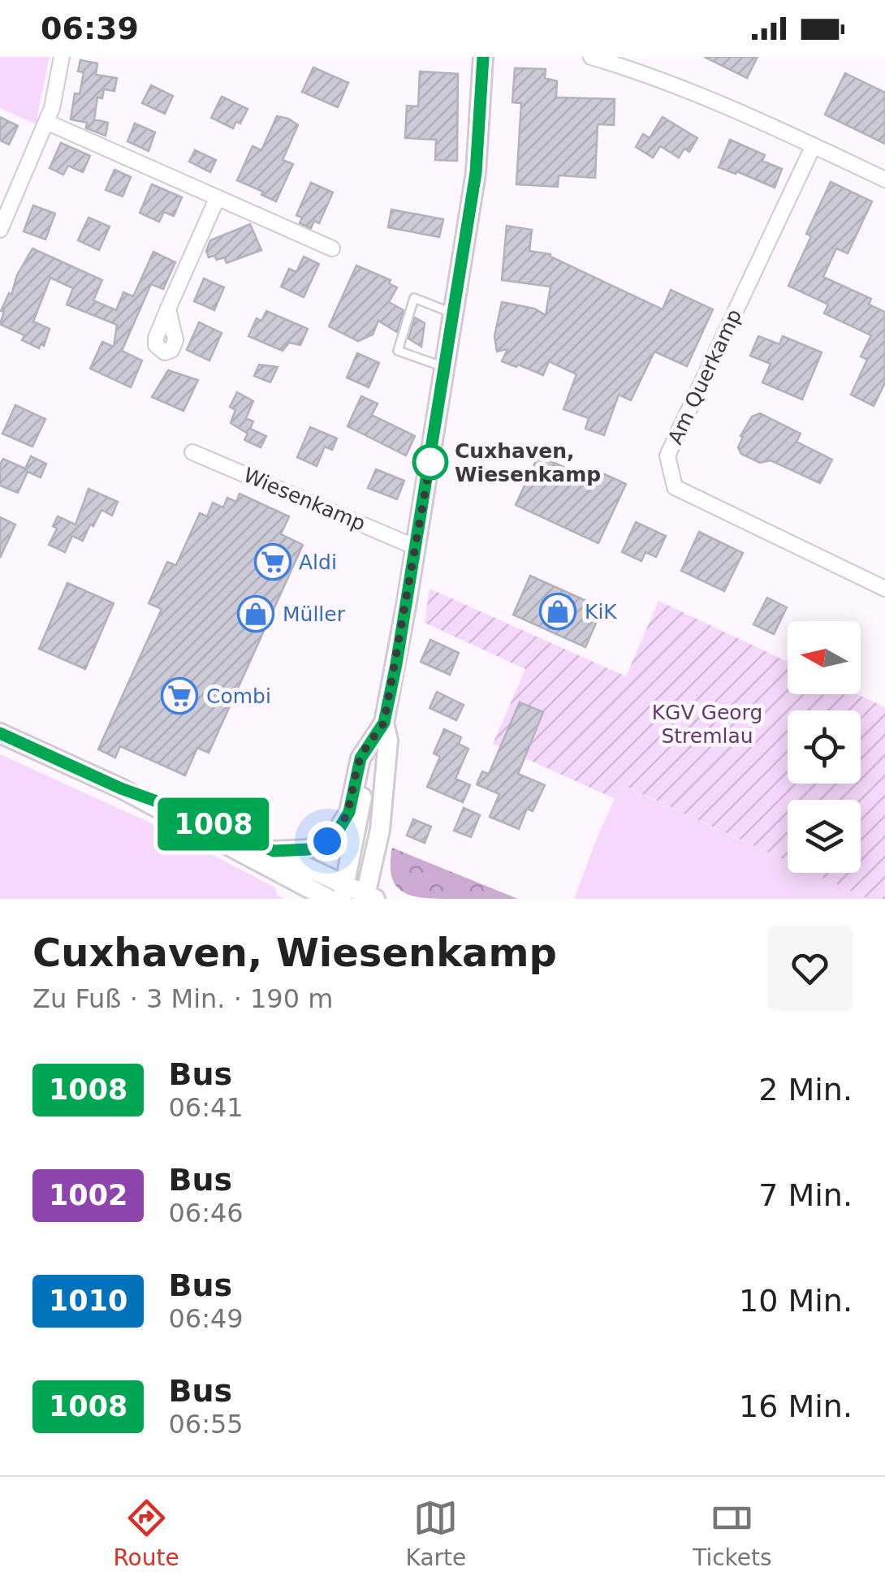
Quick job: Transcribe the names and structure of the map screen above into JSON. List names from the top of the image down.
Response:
{
  "streets": {
    "street": ["Am Querkamp", "Wiesenkamp"]
  },
  "parks": ["KGV Georg Stremlau"],
  "places": {
    "other": ["Cuxhaven, Wiesenkamp"],
    "supermarket": ["Aldi", "Combi"],
    "shop": ["KiK", "Müller"]
  },
  "lines": ["bus line 1008"],
  "north": "left",
  "page": {
    "status": "06:39",
    "on_map": "1008",
    "heading": ["Cuxhaven, Wiesenkamp", "Zu Fuß · 3 Min. · 190 m"],
    "list": [
      {
        "mark": "1008",
        "name": "Bus",
        "note": "06:41",
        "value": "2 Min."
      },
      {
        "mark": "1002",
        "name": "Bus",
        "note": "06:46",
        "value": "7 Min."
      },
      {
        "mark": "1010",
        "name": "Bus",
        "note": "06:49",
        "value": "10 Min."
      },
      {
        "mark": "1008",
        "name": "Bus",
        "note": "06:55",
        "value": "16 Min."
      }
    ],
    "tabs": ["Route", "Karte", "Tickets"]
  }
}
